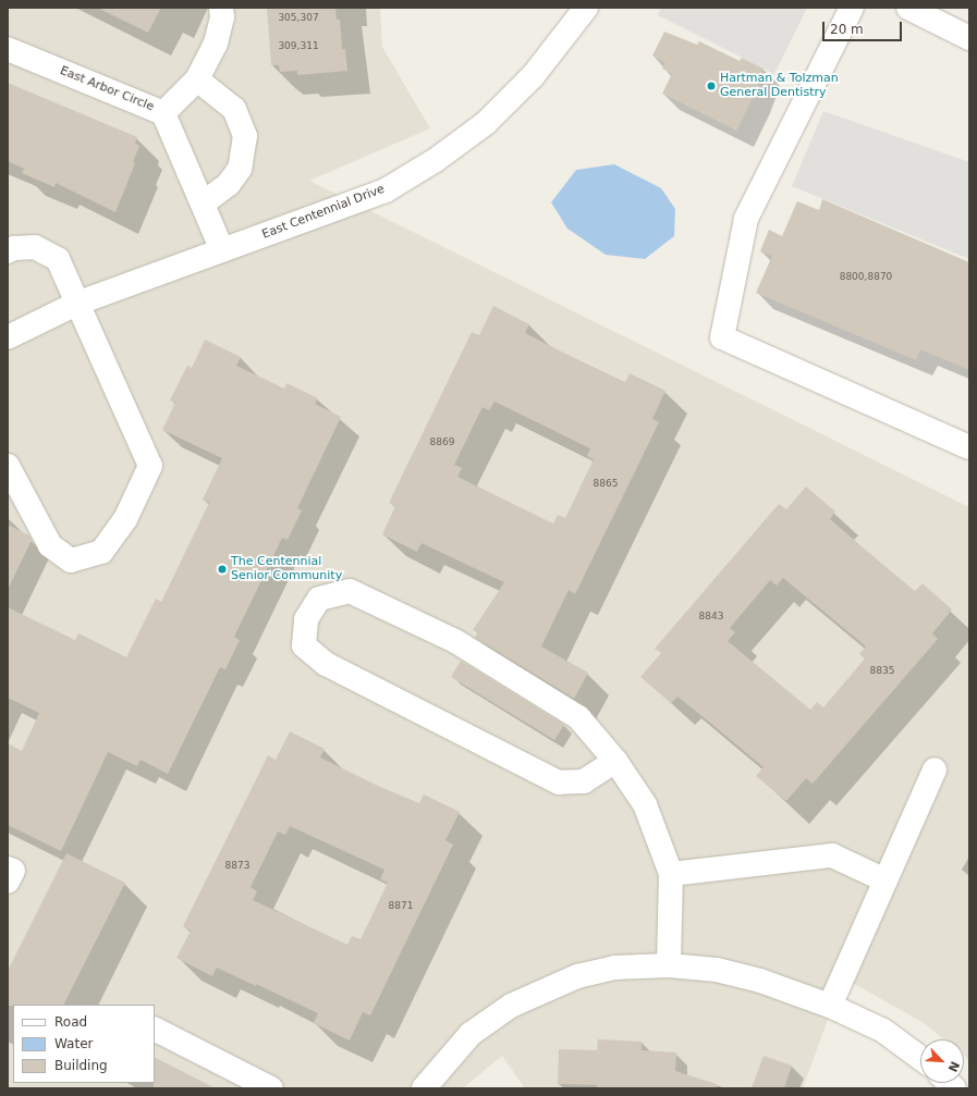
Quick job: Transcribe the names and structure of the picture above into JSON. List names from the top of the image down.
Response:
{
  "streets": {
    "street": ["East Arbor Circle", "East Centennial Drive"]
  },
  "crossings": [
    ["East Arbor Circle", "East Centennial Drive"]
  ],
  "places": ["Hartman & Tolzman General Dentistry", "The Centennial Senior Community"],
  "house_numbers": [
    "305,307",
    "309,311",
    "8800,8870",
    "8869",
    "8865",
    "8843",
    "8835",
    "8873",
    "8871"
  ],
  "legend": ["Road", "Water", "Building"],
  "scale_bar": "20 m",
  "north": "bottom right"
}
